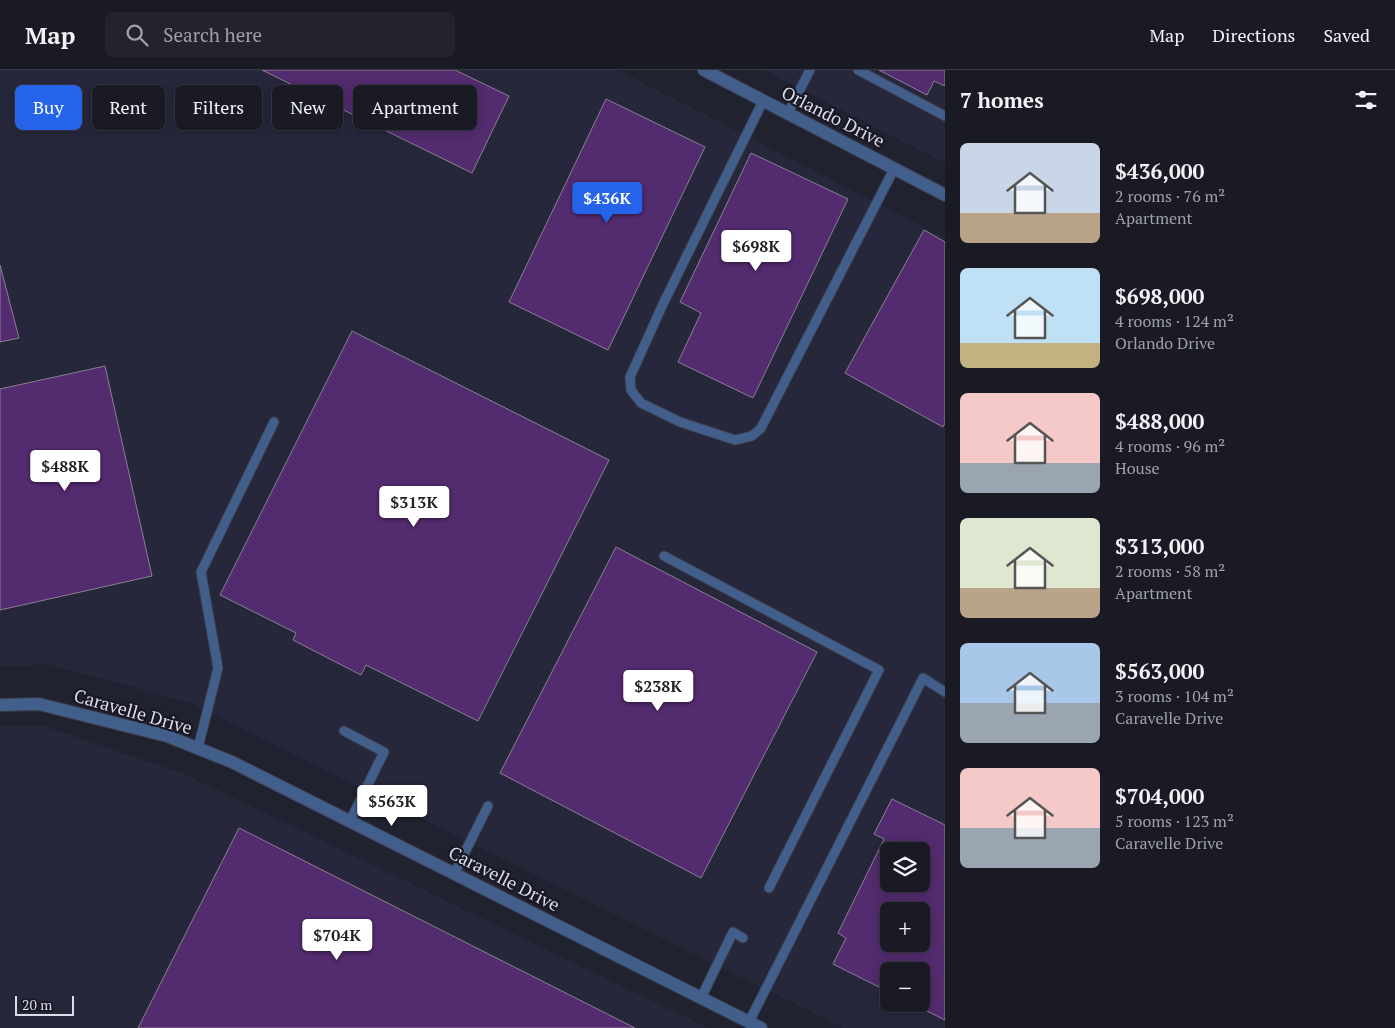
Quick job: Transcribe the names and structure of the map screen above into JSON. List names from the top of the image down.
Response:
{
  "streets": {
    "street": ["Orlando Drive", "Caravelle Drive"]
  },
  "scale_bar": "20 m",
  "page": {
    "header": "Map",
    "search": "Search here",
    "nav": ["Map", "Directions", "Saved"],
    "heading": "7 homes",
    "chip": [
      "Buy",
      "Rent",
      "Filters",
      "New",
      "Apartment"
    ],
    "list": [
      {
        "name": "$436,000",
        "note": "2 rooms · 76 m² · Apartment"
      },
      {
        "name": "$698,000",
        "note": "4 rooms · 124 m² · Orlando Drive"
      },
      {
        "name": "$488,000",
        "note": "4 rooms · 96 m² · House"
      },
      {
        "name": "$313,000",
        "note": "2 rooms · 58 m² · Apartment"
      },
      {
        "name": "$563,000",
        "note": "3 rooms · 104 m² · Caravelle Drive"
      },
      {
        "name": "$704,000",
        "note": "5 rooms · 123 m² · Caravelle Drive"
      }
    ],
    "price": [
      "$436K",
      "$698K",
      "$488K",
      "$313K",
      "$238K",
      "$563K",
      "$704K"
    ],
    "map_buttons": ["+", "−"],
    "scale": "20 m"
  }
}
